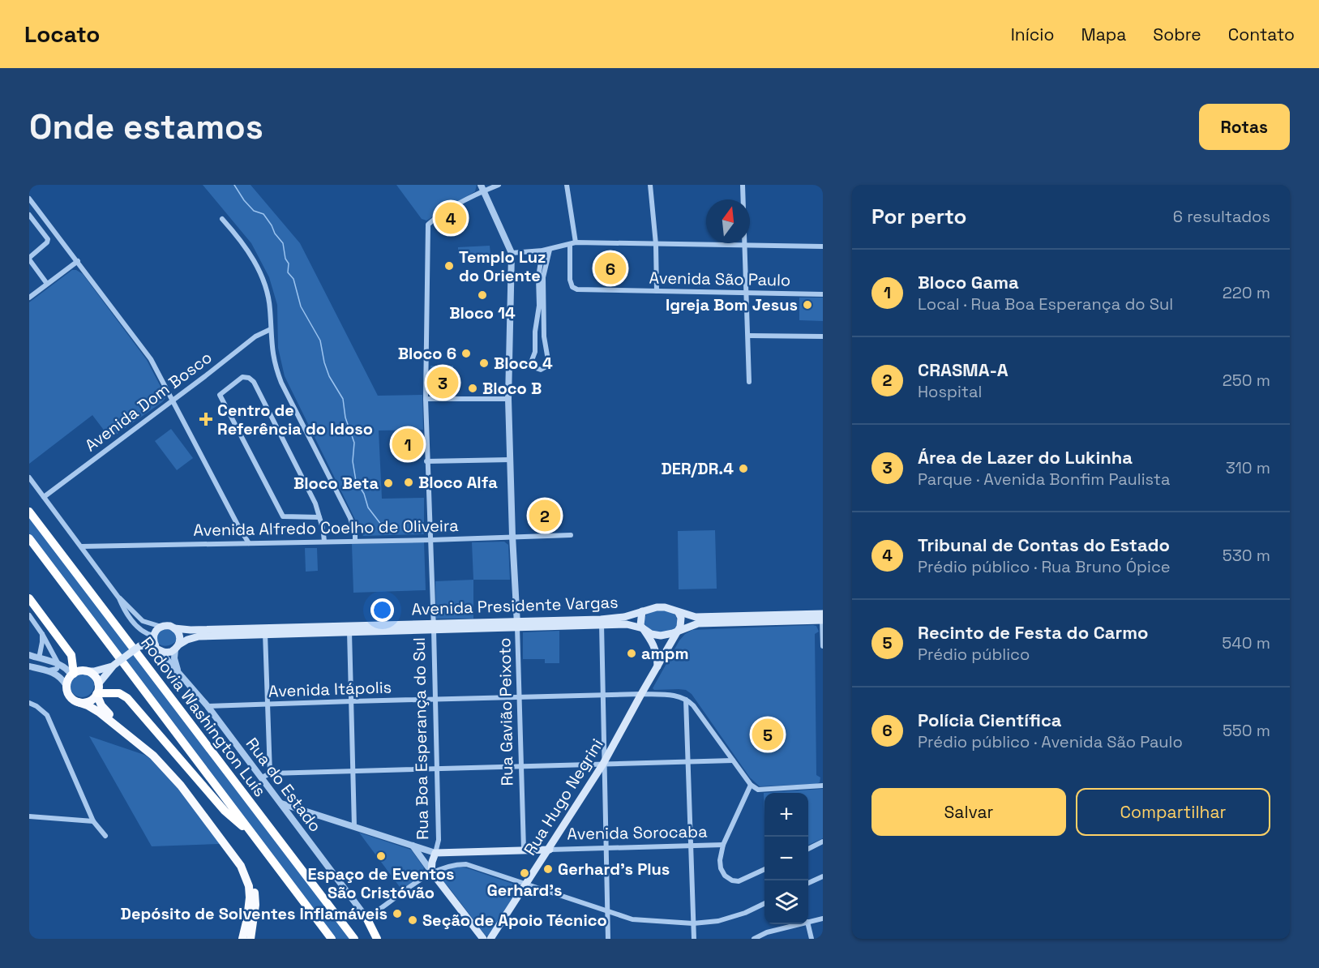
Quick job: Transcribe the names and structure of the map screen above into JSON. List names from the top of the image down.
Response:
{
  "streets": {
    "highway": ["Rodovia Washington Luís"],
    "main road": [
      "Avenida Presidente Vargas",
      "Rua Boa Esperança do Sul",
      "Rua Hugo Negrini",
      "Avenida Sorocaba"
    ],
    "street": [
      "Avenida São Paulo",
      "Avenida Dom Bosco",
      "Avenida Alfredo Coelho de Oliveira",
      "Avenida Itápolis",
      "Rua Gavião Peixoto",
      "Rua do Estado"
    ]
  },
  "crossings": [
    ["Avenida Alfredo Coelho de Oliveira", "Rua Gavião Peixoto"],
    ["Avenida Alfredo Coelho de Oliveira", "Rua Boa Esperança do Sul"],
    ["Avenida Presidente Vargas", "Rua Gavião Peixoto"],
    ["Avenida Presidente Vargas", "Rua Boa Esperança do Sul"],
    ["Avenida Presidente Vargas", "Rua do Estado"],
    ["Avenida Presidente Vargas", "Rua Hugo Negrini"],
    ["Avenida Itápolis", "Rua Gavião Peixoto"],
    ["Avenida Itápolis", "Rua Boa Esperança do Sul"],
    ["Avenida Itápolis", "Rua do Estado"],
    ["Avenida Itápolis", "Rua Hugo Negrini"],
    ["Rua Gavião Peixoto", "Avenida Sorocaba"],
    ["Rua Boa Esperança do Sul", "Avenida Sorocaba"],
    ["Rua Hugo Negrini", "Avenida Sorocaba"]
  ],
  "places": {
    "other": [
      "Templo Luz do Oriente",
      "Bloco 14",
      "Igreja Bom Jesus",
      "Bloco 6",
      "Bloco 4",
      "Bloco B",
      "DER/DR.4",
      "Bloco Alfa",
      "Bloco Beta",
      "ampm",
      "Espaço de Eventos São Cristóvão",
      "Gerhard's Plus",
      "Gerhard's",
      "Depósito de Solventes Inflamáveis",
      "Seção de Apoio Técnico"
    ],
    "health": ["Centro de Referência do Idoso"]
  },
  "north": "top",
  "page": {
    "header": "Locato",
    "nav": [
      "Início",
      "Mapa",
      "Sobre",
      "Contato"
    ],
    "buttons": [
      "Rotas",
      ["Salvar", "Compartilhar"]
    ],
    "title": "Onde estamos",
    "heading": ["Por perto", "6 resultados"],
    "pins": [
      "4",
      "6",
      "3",
      "1",
      "2",
      "5"
    ],
    "list": [
      {
        "mark": "1",
        "name": "Bloco Gama",
        "note": "Local · Rua Boa Esperança do Sul",
        "value": "220 m"
      },
      {
        "mark": "2",
        "name": "CRASMA-A",
        "note": "Hospital",
        "value": "250 m"
      },
      {
        "mark": "3",
        "name": "Área de Lazer do Lukinha",
        "note": "Parque · Avenida Bonfim Paulista",
        "value": "310 m"
      },
      {
        "mark": "4",
        "name": "Tribunal de Contas do Estado",
        "note": "Prédio público · Rua Bruno Ópice",
        "value": "530 m"
      },
      {
        "mark": "5",
        "name": "Recinto de Festa do Carmo",
        "note": "Prédio público",
        "value": "540 m"
      },
      {
        "mark": "6",
        "name": "Polícia Científica",
        "note": "Prédio público · Avenida São Paulo",
        "value": "550 m"
      }
    ],
    "map_buttons": ["+", "−"]
  }
}
